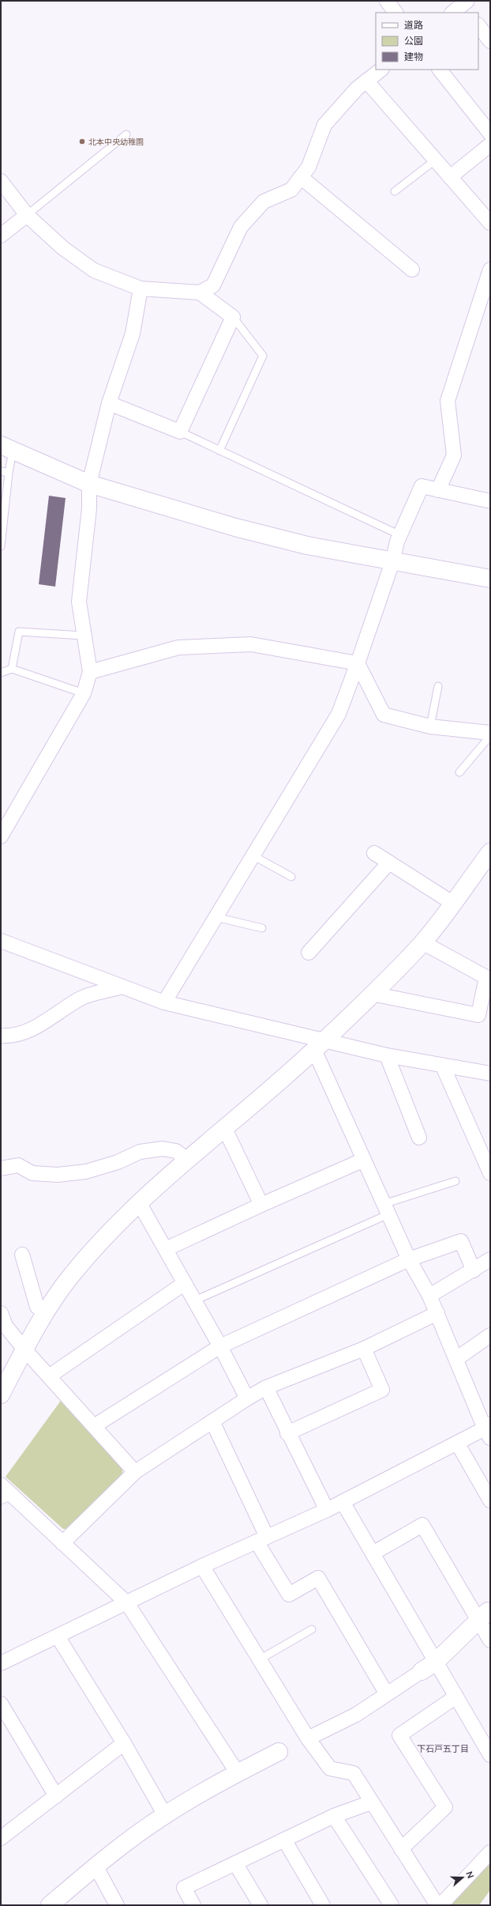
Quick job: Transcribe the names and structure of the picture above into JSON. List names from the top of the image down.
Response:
{
  "districts": ["下石戸五丁目"],
  "places": ["北本中央幼稚園"],
  "legend": ["道路", "公園", "建物"],
  "north": "right"
}
